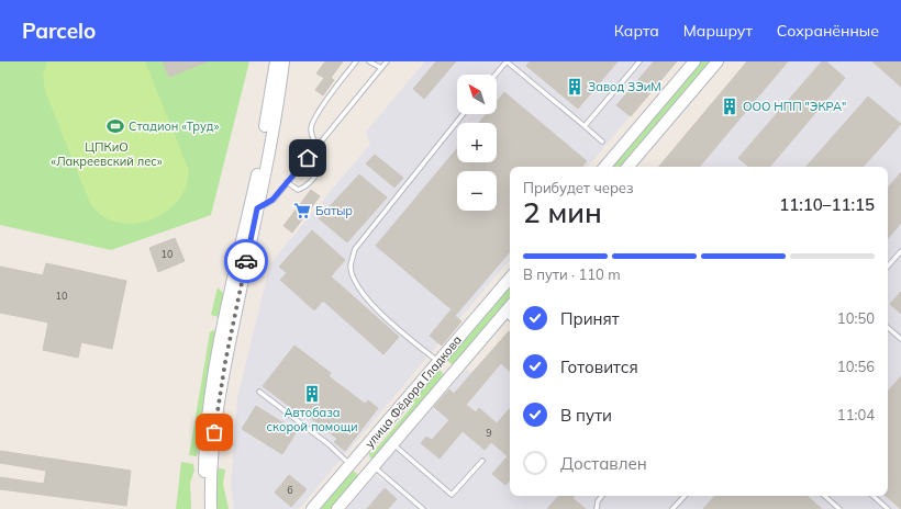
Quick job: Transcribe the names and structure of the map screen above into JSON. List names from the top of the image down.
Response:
{
  "streets": {
    "main road": ["улица Фёдора Гладкова"]
  },
  "parks": ["ЦПКиО «Лакреевский лес»"],
  "places": {
    "building": ["Завод ЗЭиМ", "ООО НПП \"ЭКРА\"", "Автобаза скорой помощи"],
    "sports": ["Стадион «Труд»"],
    "supermarket": ["Батыр"]
  },
  "house_numbers": [
    "10",
    "10",
    "9",
    "6"
  ],
  "north": "top left",
  "page": {
    "header": "Parcelo",
    "nav": ["Карта", "Маршрут", "Сохранённые"],
    "map_buttons": ["+", "−"],
    "heading": ["2 мин", "Прибудет через", "11:10–11:15"],
    "bar": "В пути · 110 m",
    "list": [
      ["Принят", "10:50"],
      ["Готовится", "10:56"],
      ["В пути", "11:04"],
      "Доставлен"
    ]
  }
}
